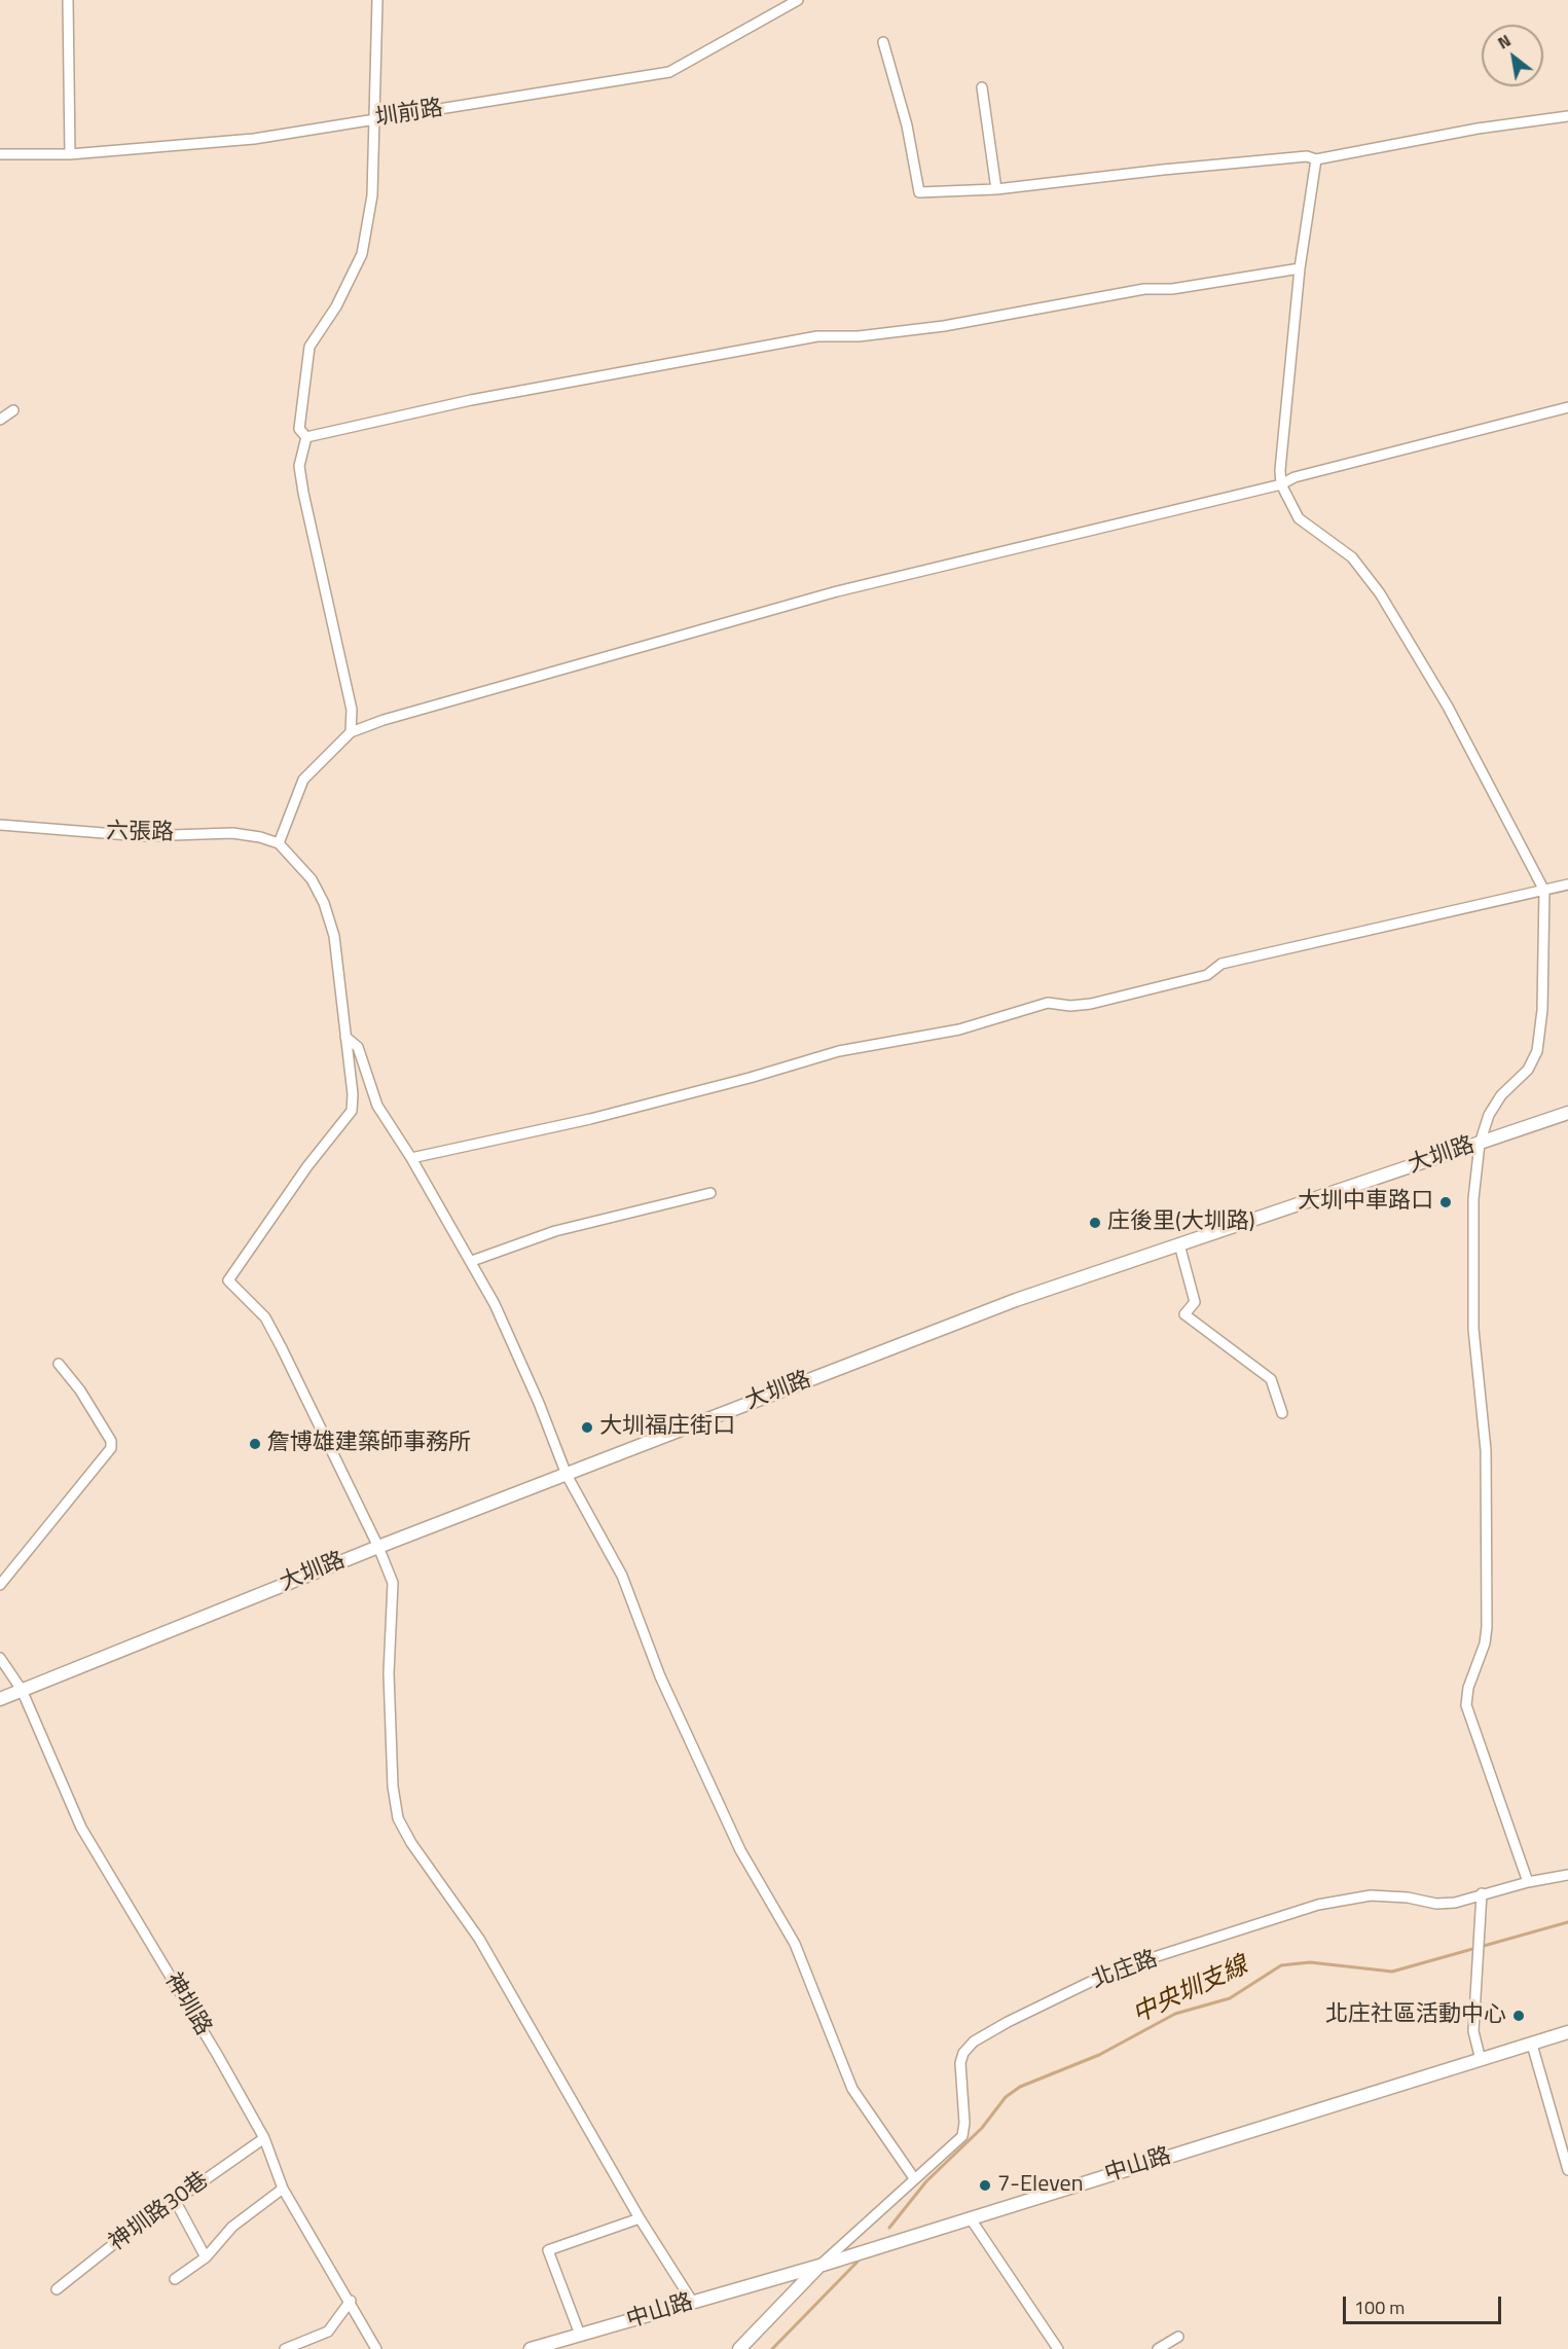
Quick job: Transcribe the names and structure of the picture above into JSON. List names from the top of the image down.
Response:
{
  "streets": {
    "street": [
      "圳前路",
      "六張路",
      "大圳路",
      "北庄路",
      "神圳路",
      "中山路",
      "神圳路30巷"
    ]
  },
  "crossings": [
    ["大圳路", "神圳路"],
    ["北庄路", "中山路"],
    ["神圳路", "神圳路30巷"]
  ],
  "water": ["中央圳支線"],
  "places": [
    "大圳中車路口",
    "庄後里(大圳路)",
    "大圳福庄街口",
    "詹博雄建築師事務所",
    "北庄社區活動中心",
    "7-Eleven"
  ],
  "scale_bar": "100 m",
  "north": "top left"
}
